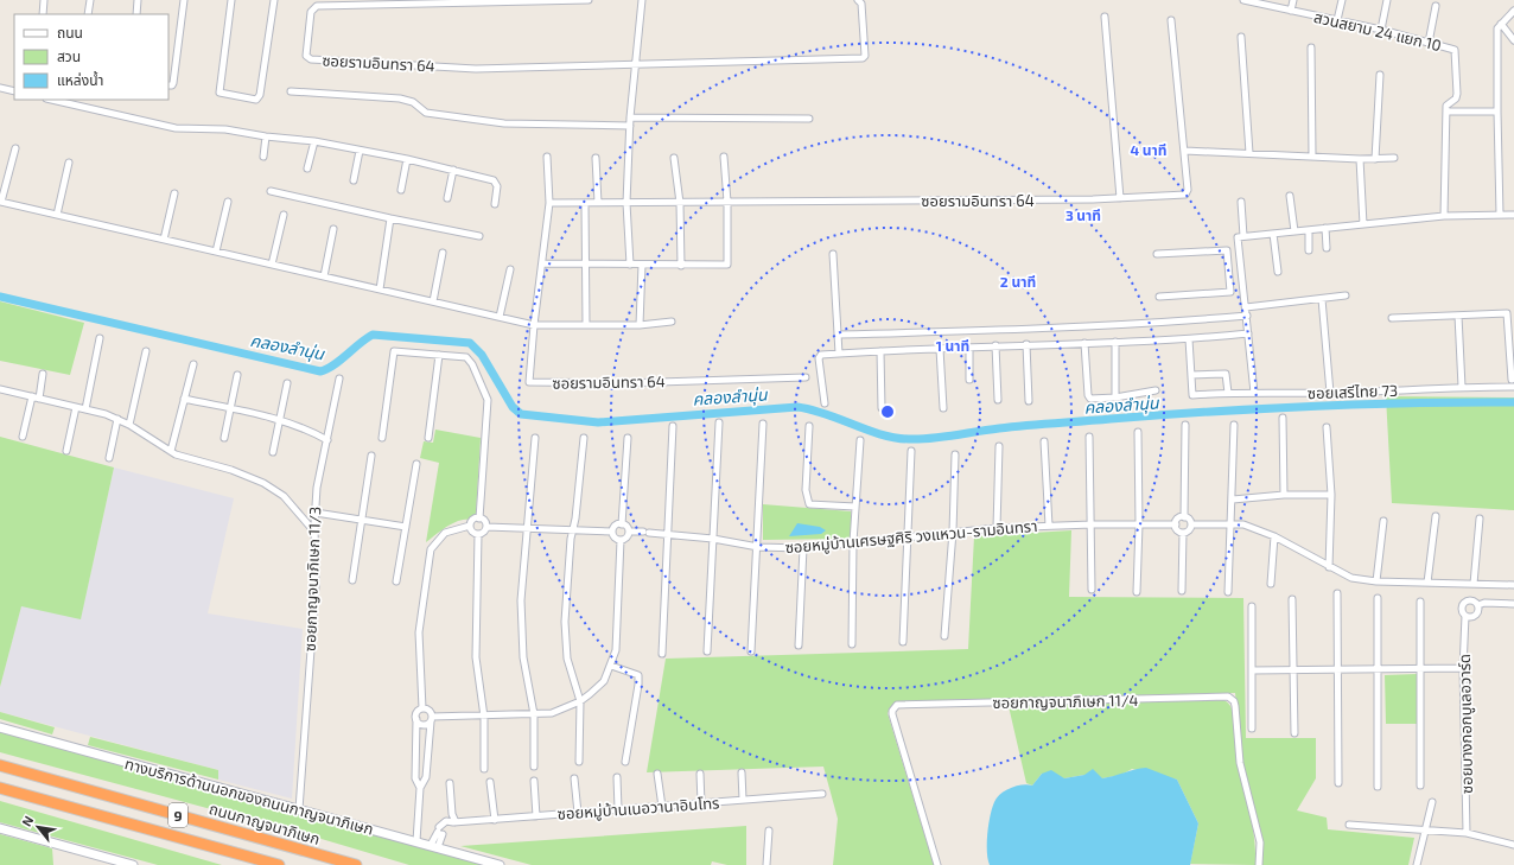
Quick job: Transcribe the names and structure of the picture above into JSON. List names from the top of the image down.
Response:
{
  "streets": {
    "highway": ["9", "ถนนกาญจนาภิเษก"],
    "main road": ["ทางบริการด้านนอกของถนนกาญจนาภิเษก"],
    "street": [
      "สวนสยาม 24 แยก 10",
      "ซอยรามอินทรา 64",
      "ซอยเสรีไทย 73",
      "ซอยหมู่บ้านเศรษฐศิริ วงแหวน-รามอินทรา",
      "ซอยกาญจนาภิเษก 11/3",
      "ซอยกาญจนาภิเษก 11/4",
      "ซอยบางกอกบูเลอวาร์ด",
      "ซอยหมู่บ้านเนอวานาอินโทร"
    ]
  },
  "crossings": [
    ["ซอยกาญจนาภิเษก 11/3", "ทางบริการด้านนอกของถนนกาญจนาภิเษก"]
  ],
  "water": ["คลองลำนุ่น"],
  "legend": ["ถนน", "สวน", "แหล่งน้ำ"],
  "north": "top left",
  "rings": [
    "4 นาที",
    "3 นาที",
    "2 นาที",
    "1 นาที"
  ]
}
